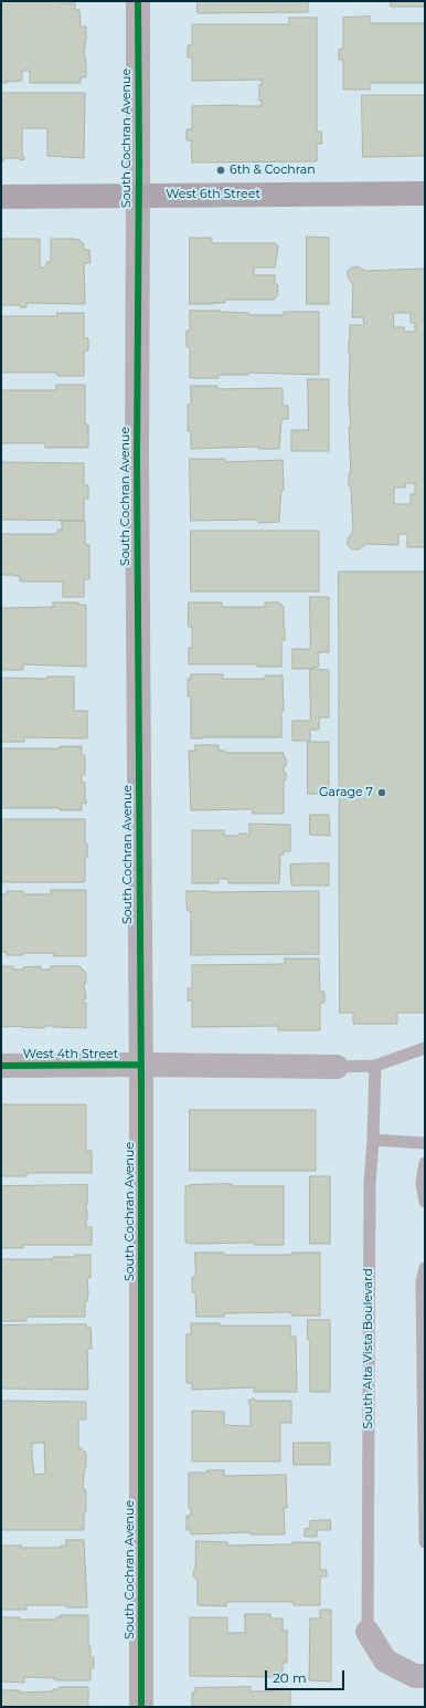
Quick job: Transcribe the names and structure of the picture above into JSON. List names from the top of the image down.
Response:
{
  "streets": {
    "main road": ["West 6th Street"],
    "street": ["South Cochran Avenue", "West 4th Street"],
    "lane": ["South Alta Vista Boulevard"]
  },
  "crossings": [
    ["South Cochran Avenue", "West 6th Street"],
    ["South Cochran Avenue", "West 4th Street"],
    ["West 4th Street", "South Alta Vista Boulevard"]
  ],
  "places": ["6th & Cochran", "Garage 7"],
  "scale_bar": "20 m"
}
